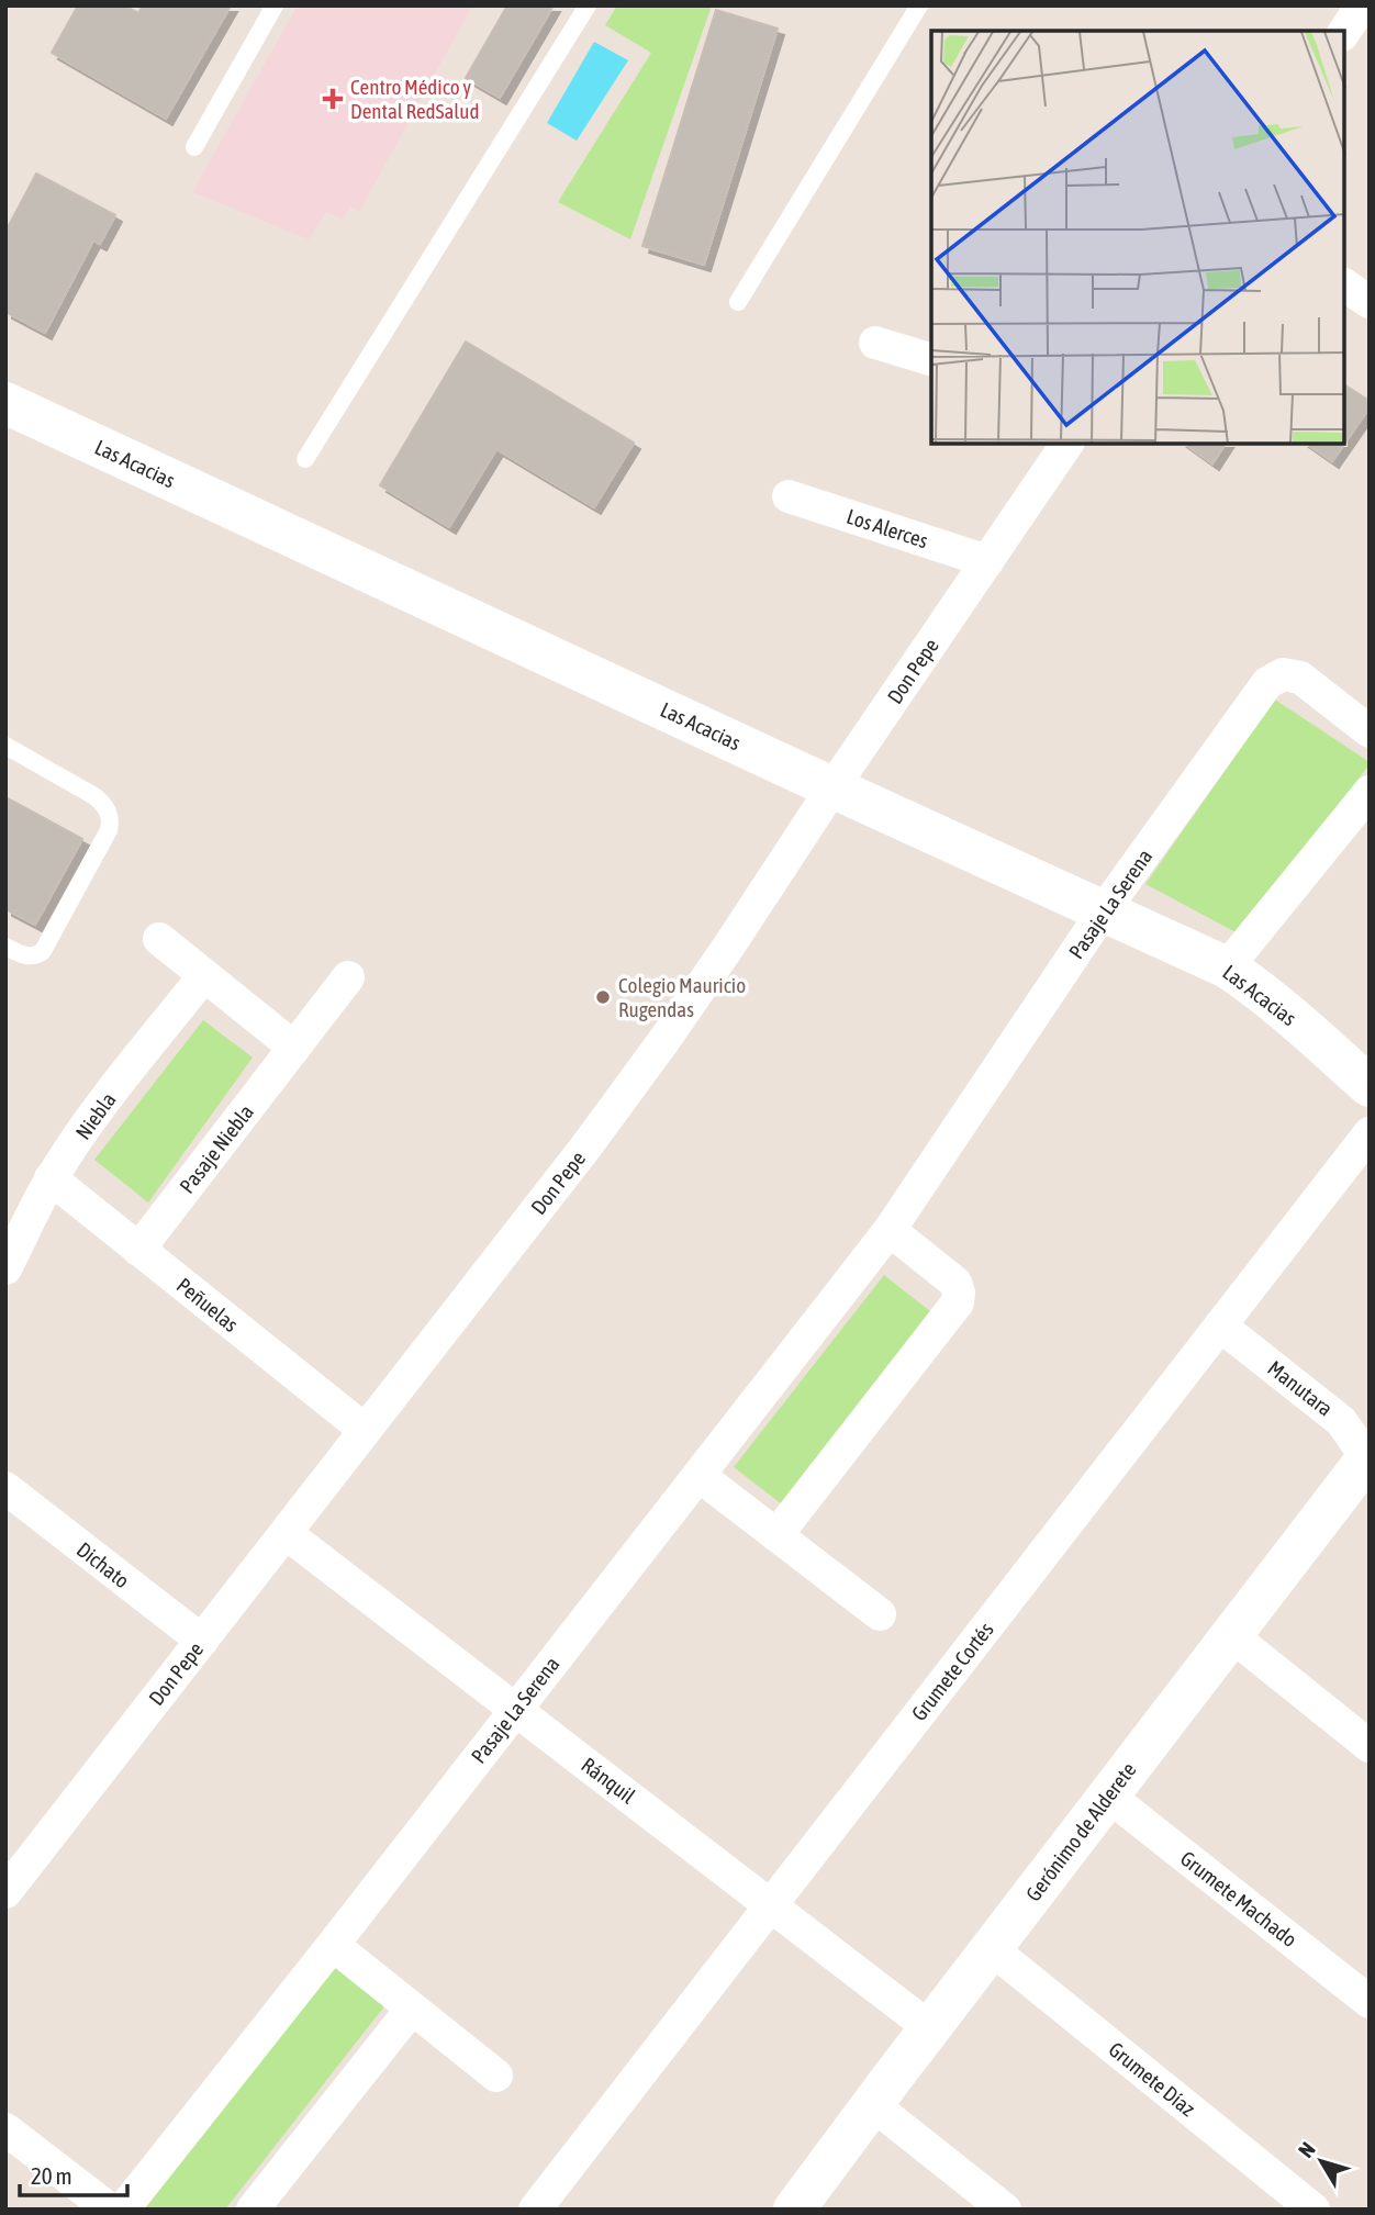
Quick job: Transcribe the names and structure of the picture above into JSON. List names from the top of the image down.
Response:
{
  "streets": {
    "main road": ["Las Acacias", "Gerónimo de Alderete"],
    "street": [
      "Los Alerces",
      "Don Pepe",
      "Pasaje La Serena",
      "Niebla",
      "Pasaje Niebla",
      "Peñuelas",
      "Manutara",
      "Dichato",
      "Grumete Cortés",
      "Ránquil",
      "Grumete Machado",
      "Grumete Díaz"
    ]
  },
  "crossings": [
    ["Las Acacias", "Don Pepe"],
    ["Las Acacias", "Pasaje La Serena"],
    ["Los Alerces", "Don Pepe"],
    ["Don Pepe", "Peñuelas"],
    ["Don Pepe", "Dichato"],
    ["Don Pepe", "Ránquil"],
    ["Pasaje La Serena", "Ránquil"],
    ["Niebla", "Peñuelas"],
    ["Pasaje Niebla", "Peñuelas"],
    ["Manutara", "Grumete Cortés"],
    ["Manutara", "Gerónimo de Alderete"],
    ["Grumete Cortés", "Ránquil"],
    ["Ránquil", "Gerónimo de Alderete"],
    ["Gerónimo de Alderete", "Grumete Machado"],
    ["Gerónimo de Alderete", "Grumete Díaz"]
  ],
  "places": {
    "health": ["Centro Médico y Dental RedSalud"],
    "other": ["Colegio Mauricio Rugendas"]
  },
  "scale_bar": "20 m",
  "north": "top left"
}
